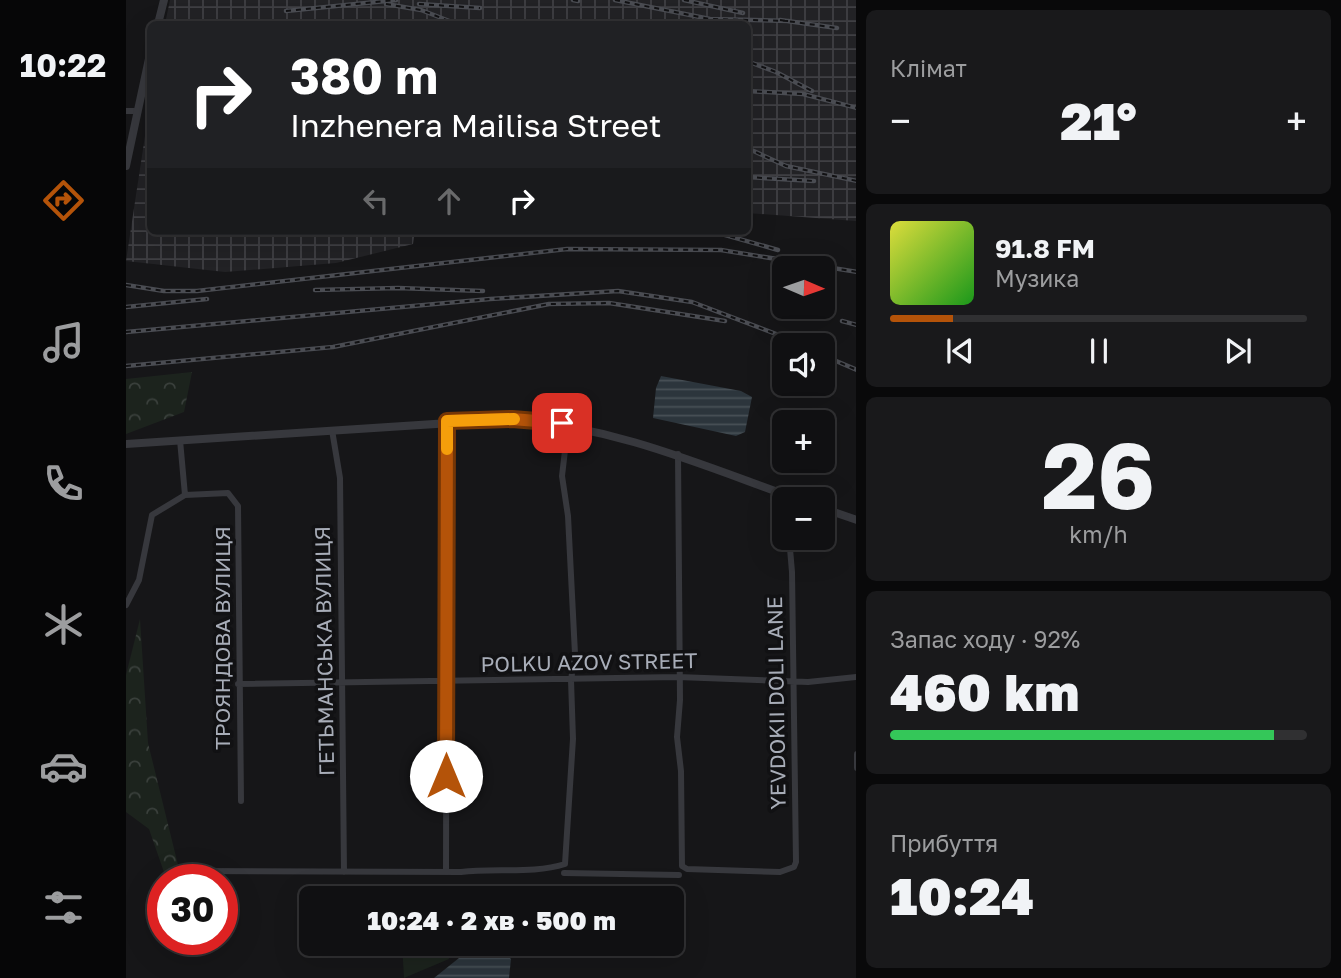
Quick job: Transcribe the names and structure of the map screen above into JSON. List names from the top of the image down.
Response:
{
  "streets": {
    "street": [
      "ТРОЯНДОВА ВУЛИЦЯ",
      "ГЕТЬМАНСЬКА ВУЛИЦЯ",
      "POLKU AZOV STREET",
      "YEVDOKII DOLI LANE"
    ]
  },
  "crossings": [
    ["ТРОЯНДОВА ВУЛИЦЯ", "POLKU AZOV STREET"],
    ["ГЕТЬМАНСЬКА ВУЛИЦЯ", "POLKU AZOV STREET"],
    ["POLKU AZOV STREET", "YEVDOKII DOLI LANE"]
  ],
  "north": "right",
  "page": {
    "tabs": "10:22",
    "tile": [
      "Клімат",
      ["26", "km/h"],
      ["Запас ходу · 92%", "460 km"],
      ["Прибуття", "10:24"]
    ],
    "turn": ["380 m", "Inzhenera Mailisa Street"],
    "heat": ["−", "21°", "+"],
    "song": ["91.8 FM", "Музика"],
    "map_buttons": ["+", "−"],
    "limit": "30",
    "trip": "10:24 · 2 хв · 500 m"
  }
}
